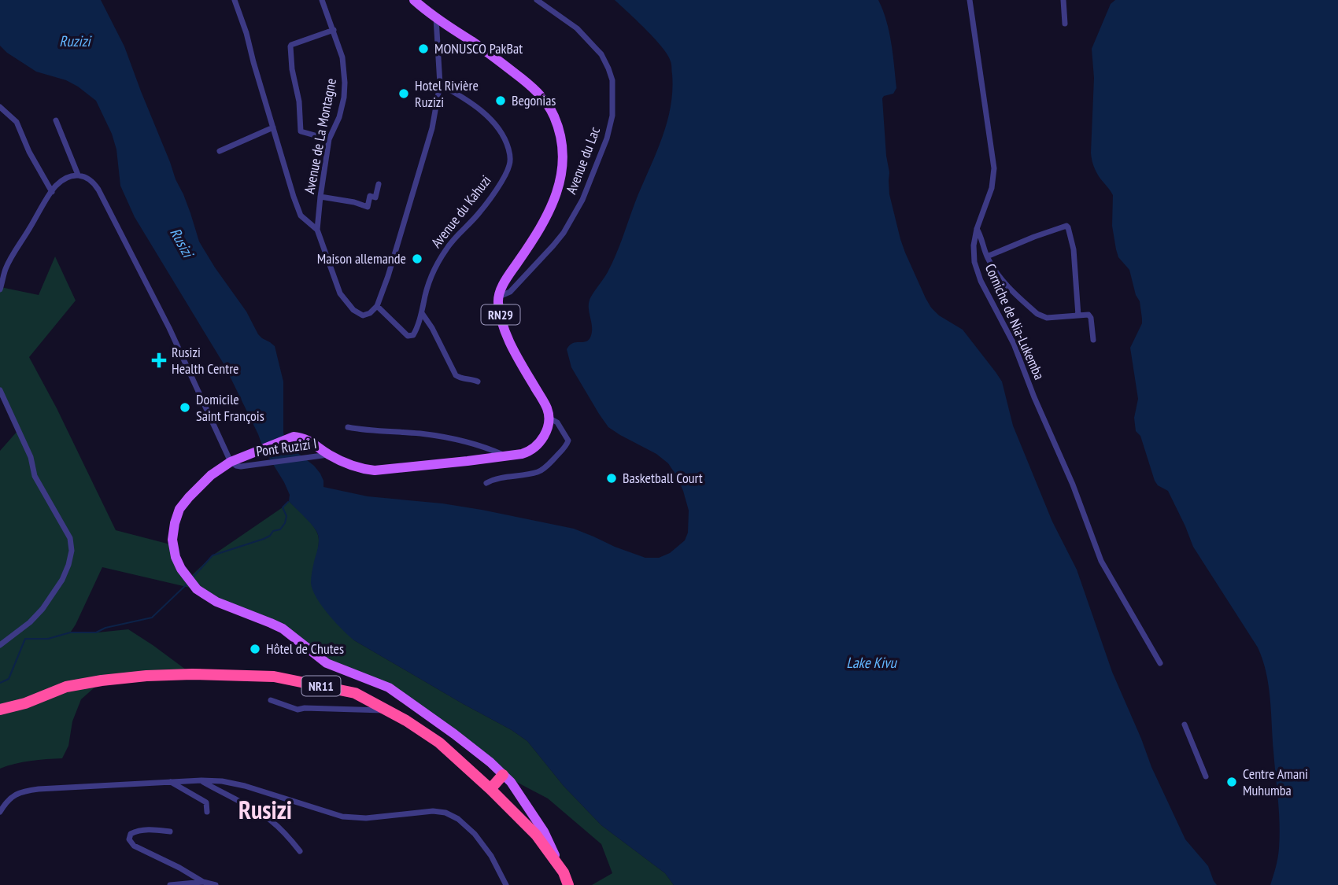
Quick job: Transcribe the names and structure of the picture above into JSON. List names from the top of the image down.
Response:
{
  "streets": {
    "highway": ["NR11"],
    "main road": ["RN29"],
    "street": [
      "Avenue de La Montagne",
      "Avenue du Lac",
      "Avenue du Kahuzi",
      "Corniche de Nia-Lukemba",
      "Pont Ruzizi I"
    ]
  },
  "crossings": [
    ["Avenue de La Montagne", "Avenue du Kahuzi"],
    ["Avenue du Lac", "RN29"]
  ],
  "districts": ["Rusizi"],
  "water": ["Ruzizi", "Rusizi", "Lake Kivu"],
  "places": {
    "other": [
      "MONUSCO PakBat",
      "Hotel Rivière Ruzizi",
      "Begonias",
      "Maison allemande",
      "Domicile Saint François",
      "Basketball Court",
      "Hôtel de Chutes",
      "Centre Amani Muhumba"
    ],
    "health": ["Rusizi Health Centre"]
  }
}
